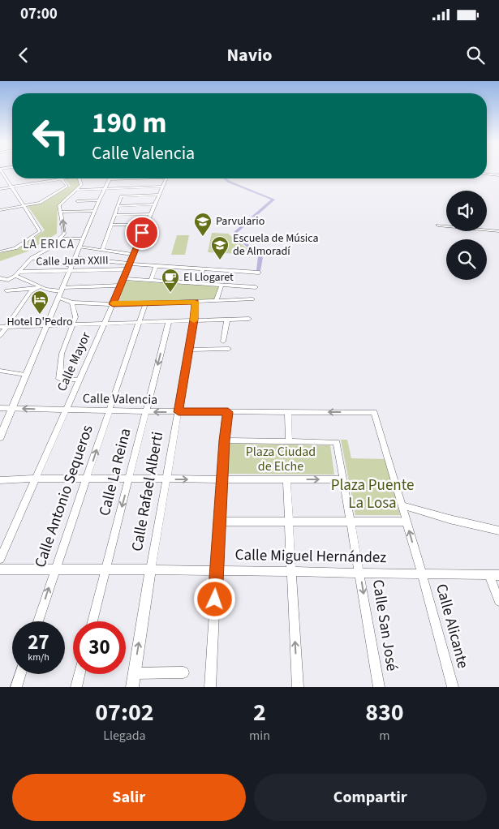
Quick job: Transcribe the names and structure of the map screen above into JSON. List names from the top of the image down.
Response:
{
  "streets": {
    "main road": ["Calle Rafael Alberti", "Calle Miguel Hernández"],
    "street": [
      "Calle Juan XXIII",
      "Calle Mayor",
      "Calle Valencia",
      "Calle La Reina",
      "Calle Antonio Sequeros",
      "Calle San José",
      "Calle Alicante"
    ]
  },
  "crossings": [
    ["Calle Juan XXIII", "Calle Mayor"],
    ["Calle Mayor", "Calle Valencia"],
    ["Calle Valencia", "Calle La Reina"],
    ["Calle Valencia", "Calle Rafael Alberti"],
    ["Calle Valencia", "Calle Antonio Sequeros"],
    ["Calle Valencia", "Calle Alicante"],
    ["Calle La Reina", "Calle Miguel Hernández"],
    ["Calle Rafael Alberti", "Calle Miguel Hernández"],
    ["Calle Antonio Sequeros", "Calle Miguel Hernández"],
    ["Calle Miguel Hernández", "Calle San José"],
    ["Calle Miguel Hernández", "Calle Alicante"]
  ],
  "one_way": [
    "Calle Valencia",
    "Calle La Reina",
    "Calle Antonio Sequeros",
    "Calle San José"
  ],
  "districts": ["LA ERICA"],
  "parks": ["Plaza Ciudad de Elche", "Plaza Puente La Losa"],
  "places": {
    "school or university": ["Parvulario", "Escuela de Música de Almoradí"],
    "cafe": ["El Llogaret"],
    "hotel": ["Hotel D'Pedro"]
  },
  "page": {
    "status": "07:00",
    "header": "Navio",
    "turn": ["190 m", "Calle Valencia"],
    "speed": "27 km/h",
    "limit": "30",
    "eta": [
      "07:02",
      "Llegada",
      "2",
      "min",
      "830",
      "m"
    ],
    "buttons": ["Salir", "Compartir"]
  }
}
